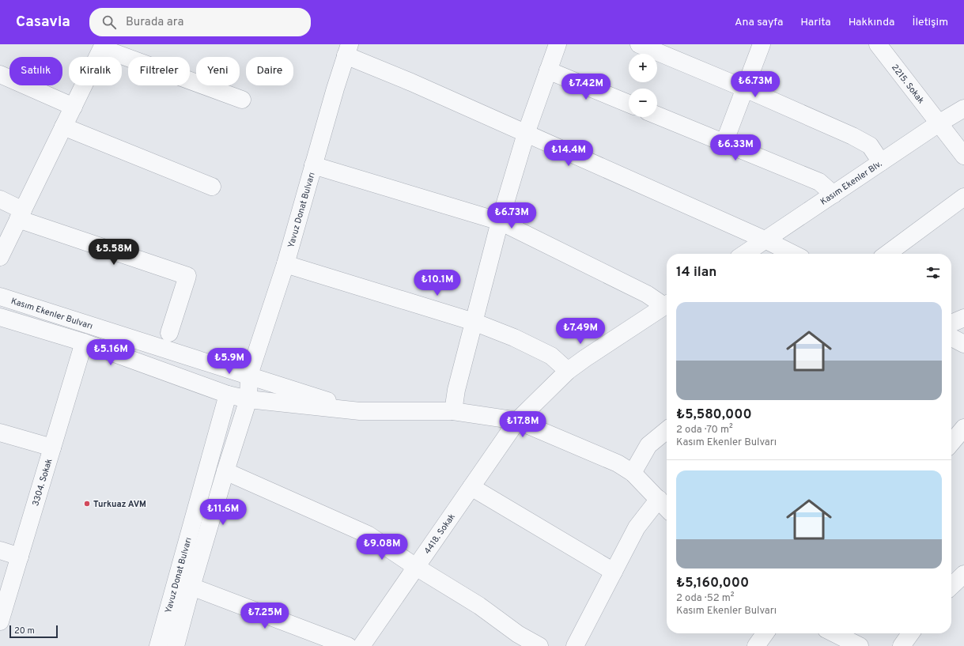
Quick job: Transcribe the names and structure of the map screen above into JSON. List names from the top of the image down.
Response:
{
  "streets": {
    "street": [
      "2215. Sokak",
      "Kasım Ekenler Blv.",
      "Yavuz Donat Bulvarı",
      "Kasım Ekenler Bulvarı",
      "3304. Sokak",
      "4418. Sokak"
    ]
  },
  "crossings": [
    ["2215. Sokak", "Kasım Ekenler Blv."],
    ["Yavuz Donat Bulvarı", "Kasım Ekenler Bulvarı"]
  ],
  "places": ["Turkuaz AVM"],
  "scale_bar": "20 m",
  "page": {
    "header": "Casavia",
    "search": "Burada ara",
    "nav": [
      "Ana sayfa",
      "Harita",
      "Hakkında",
      "İletişim"
    ],
    "map_buttons": ["+", "−"],
    "chip": [
      "Satılık",
      "Kiralık",
      "Filtreler",
      "Yeni",
      "Daire"
    ],
    "price": [
      "₺6.73M",
      "₺7.42M",
      "₺6.33M",
      "₺14.4M",
      "₺6.73M",
      "₺5.58M",
      "₺10.1M",
      "₺7.49M",
      "₺5.16M",
      "₺5.9M",
      "₺17.8M",
      "₺11.6M",
      "₺9.08M",
      "₺7.25M"
    ],
    "heading": "14 ilan",
    "list": [
      {
        "name": "₺5,580,000",
        "note": "2 oda · 70 m² · Kasım Ekenler Bulvarı"
      },
      {
        "name": "₺5,160,000",
        "note": "2 oda · 52 m² · Kasım Ekenler Bulvarı"
      }
    ],
    "scale": "20 m"
  }
}
